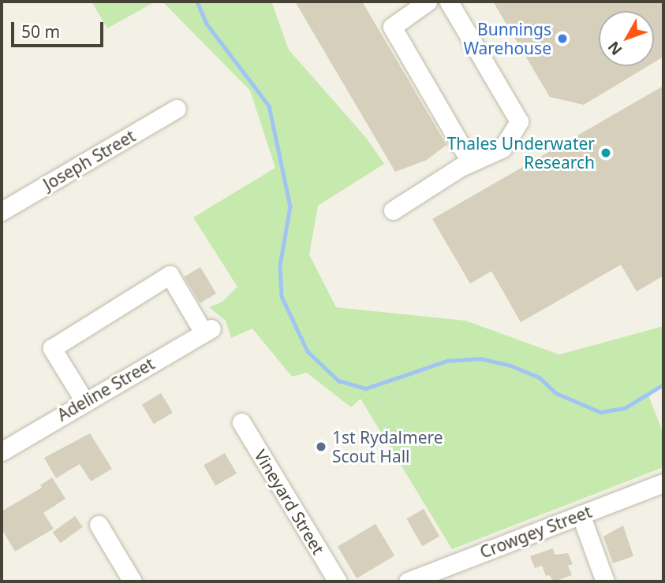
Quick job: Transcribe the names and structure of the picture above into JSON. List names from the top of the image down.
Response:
{
  "streets": {
    "street": [
      "Joseph Street",
      "Adeline Street",
      "Vineyard Street",
      "Crowgey Street"
    ]
  },
  "places": ["Bunnings Warehouse", "Thales Underwater Research", "1st Rydalmere Scout Hall"],
  "scale_bar": "50 m",
  "north": "bottom left"
}
